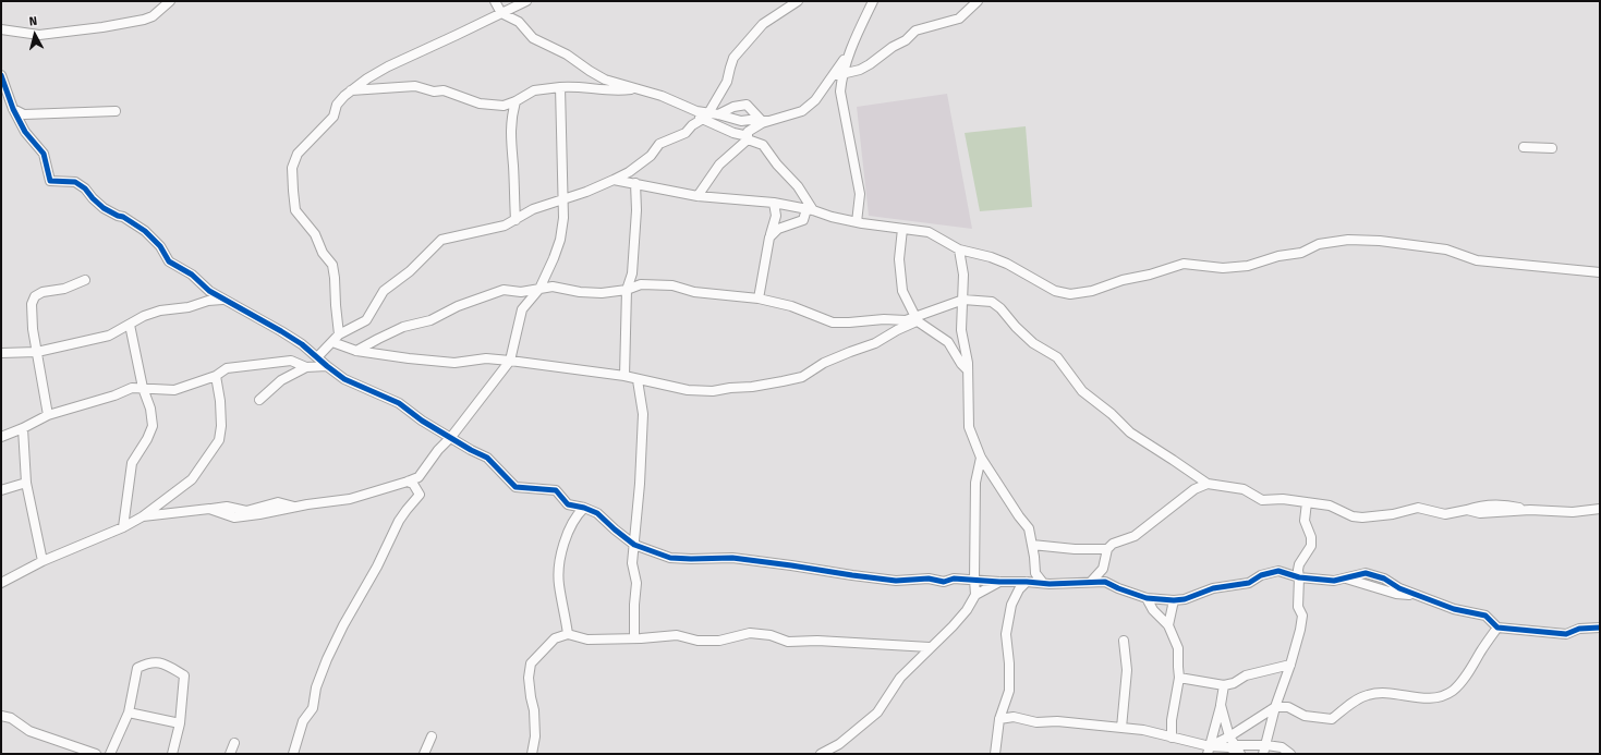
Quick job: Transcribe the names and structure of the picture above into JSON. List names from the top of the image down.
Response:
{
  "north": "top"
}
